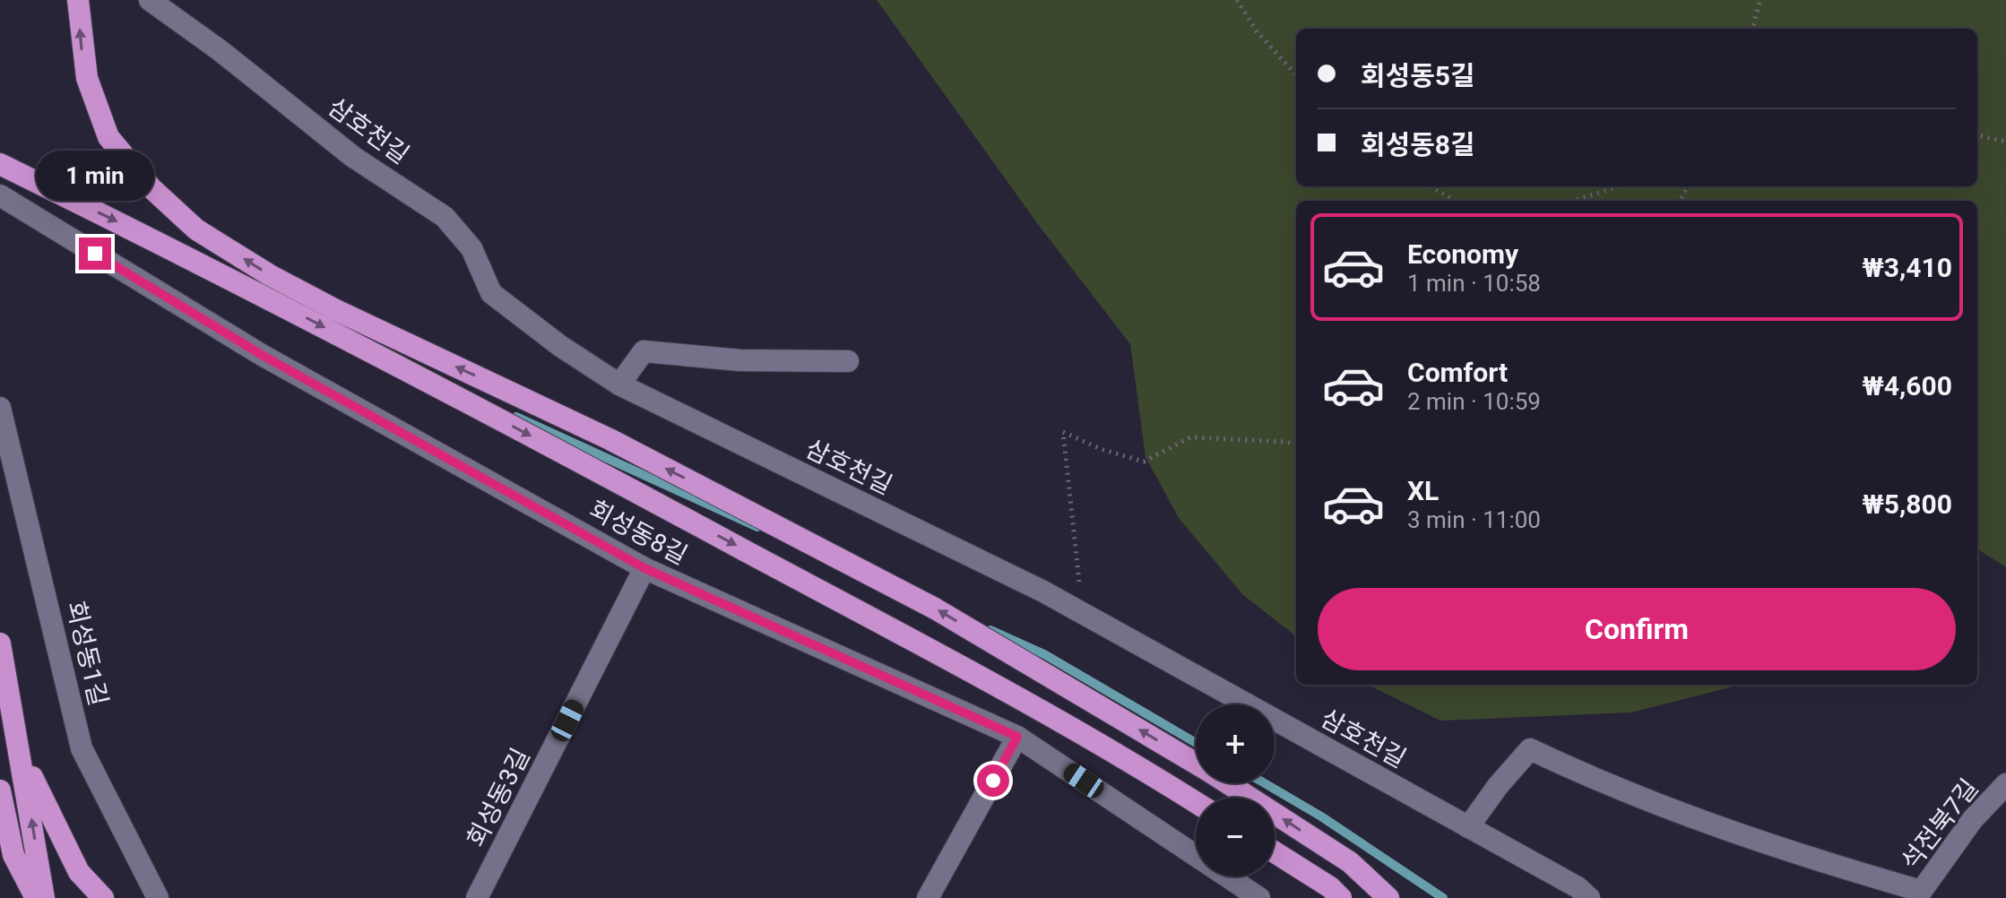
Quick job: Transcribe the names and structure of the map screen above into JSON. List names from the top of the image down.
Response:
{
  "streets": {
    "street": [
      "삼호천길",
      "회성동8길",
      "회성동1길",
      "회성동3길",
      "석전북7길"
    ]
  },
  "crossings": [
    ["회성동8길", "회성동3길"]
  ],
  "page": {
    "banner": ["회성동5길", "회성동8길"],
    "bubble": "1 min",
    "list": [
      {
        "name": "Economy",
        "note": "1 min · 10:58",
        "value": "₩3,410"
      },
      {
        "name": "Comfort",
        "note": "2 min · 10:59",
        "value": "₩4,600"
      },
      {
        "name": "XL",
        "note": "3 min · 11:00",
        "value": "₩5,800"
      }
    ],
    "buttons": "Confirm",
    "map_buttons": ["+", "−"]
  }
}
